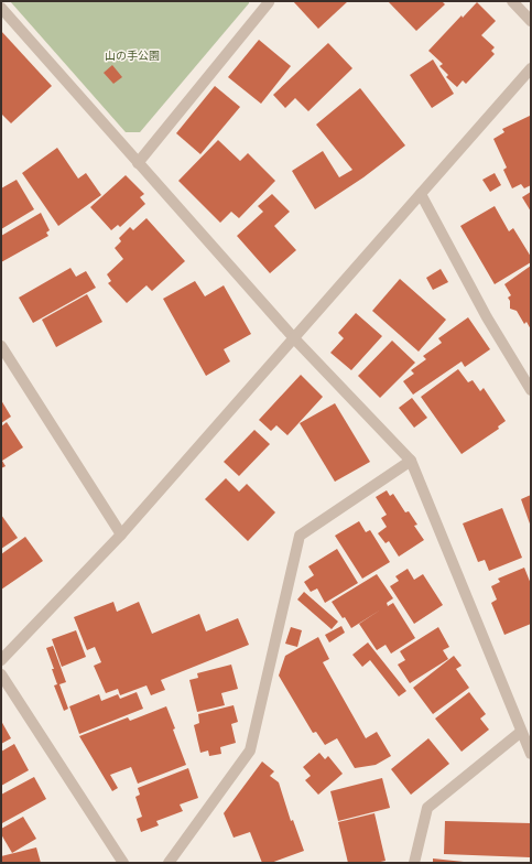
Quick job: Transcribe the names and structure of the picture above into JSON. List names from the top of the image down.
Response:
{
  "parks": ["山の手公園"]
}
